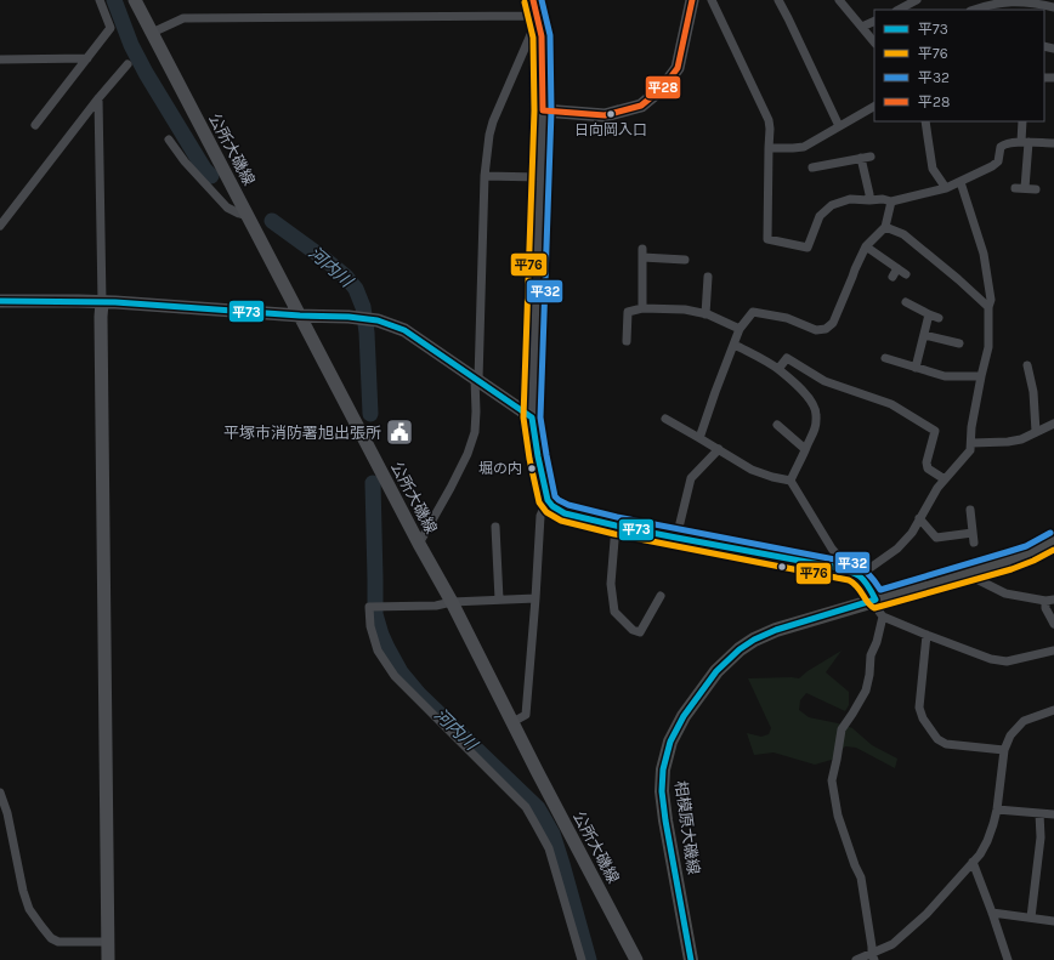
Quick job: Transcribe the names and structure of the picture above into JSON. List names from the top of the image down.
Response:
{
  "streets": {
    "main road": ["相模原大磯線"],
    "street": ["公所大磯線"]
  },
  "water": ["河内川"],
  "places": {
    "other": ["日向岡入口", "堀の内"],
    "public building": ["平塚市消防署旭出張所"]
  },
  "lines": [
    "transit line 平32",
    "transit line 平28",
    "transit line 平76",
    "transit line 平73"
  ],
  "legend": [
    "平73",
    "平76",
    "平32",
    "平28"
  ]
}
